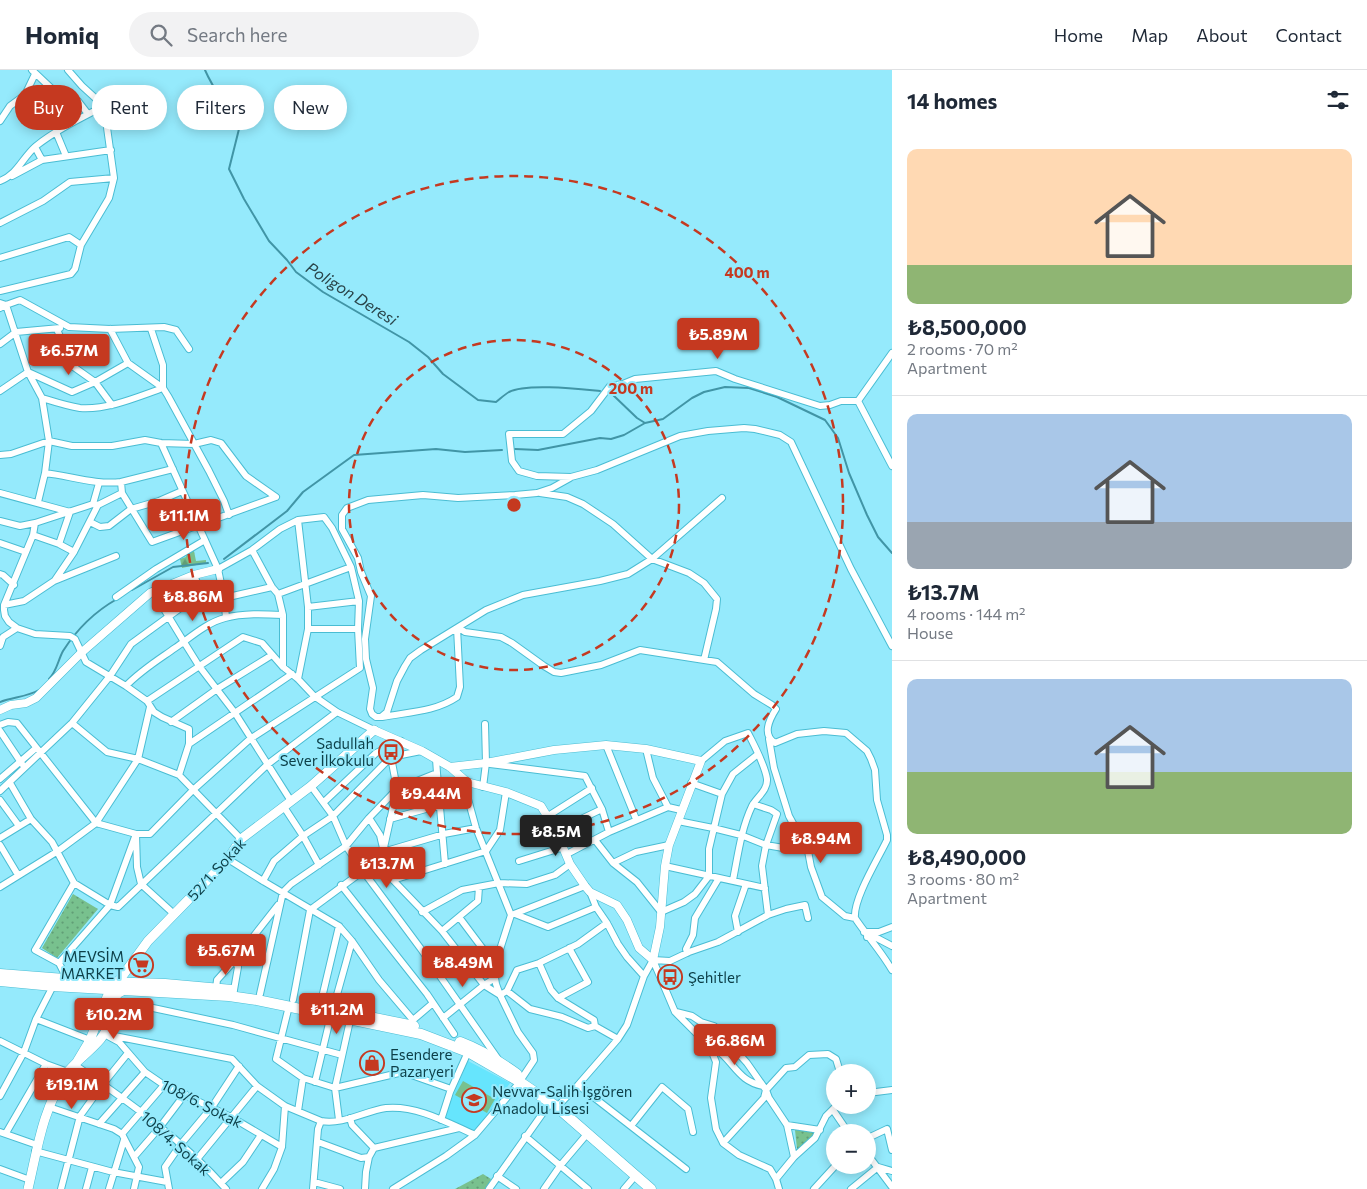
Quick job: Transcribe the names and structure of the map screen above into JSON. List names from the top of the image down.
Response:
{
  "streets": {
    "main road": ["52/1. Sokak"],
    "street": ["108/6. Sokak", "108/4. Sokak"]
  },
  "water": ["Poligon Deresi"],
  "places": {
    "bus stop": ["Sadullah Sever İlkokulu", "Şehitler"],
    "supermarket": ["MEVSİM MARKET"],
    "shop": ["Esendere Pazaryeri"],
    "school or university": ["Nevvar-Salih İşgören Anadolu Lisesi"]
  },
  "page": {
    "header": "Homiq",
    "search": "Search here",
    "nav": [
      "Home",
      "Map",
      "About",
      "Contact"
    ],
    "heading": "14 homes",
    "chip": [
      "Buy",
      "Rent",
      "Filters",
      "New"
    ],
    "list": [
      {
        "name": "₺8,500,000",
        "note": "2 rooms · 70 m² · Apartment"
      },
      {
        "name": "₺13.7M",
        "note": "4 rooms · 144 m² · House"
      },
      {
        "name": "₺8,490,000",
        "note": "3 rooms · 80 m² · Apartment"
      }
    ],
    "price": [
      "₺5.89M",
      "₺6.57M",
      "₺11.1M",
      "₺8.86M",
      "₺9.44M",
      "₺8.5M",
      "₺8.94M",
      "₺13.7M",
      "₺5.67M",
      "₺8.49M",
      "₺11.2M",
      "₺10.2M",
      "₺6.86M",
      "₺19.1M"
    ],
    "map_buttons": ["+", "−"]
  },
  "rings": ["400 m", "200 m"]
}
